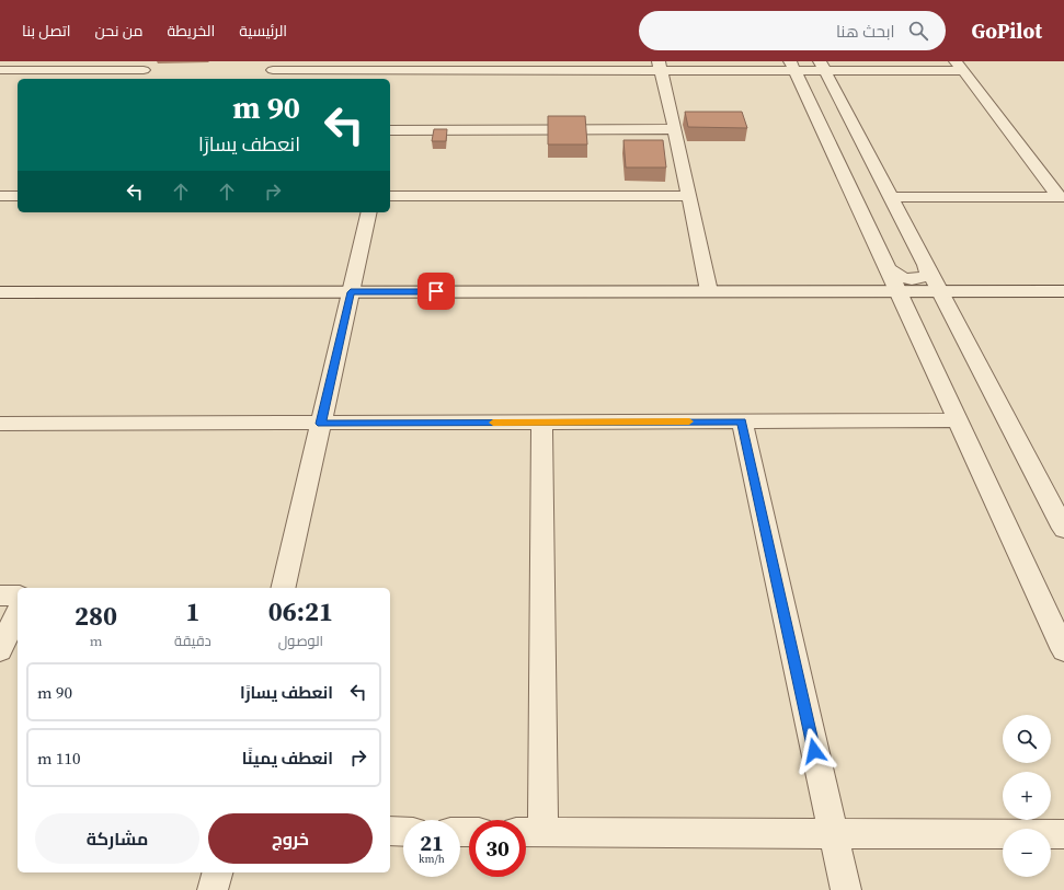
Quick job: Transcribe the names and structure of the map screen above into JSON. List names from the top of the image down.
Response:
{
  "page": {
    "header": "GoPilot",
    "search": "ابحث هنا",
    "nav": [
      "الرئيسية",
      "الخريطة",
      "من نحن",
      "اتصل بنا"
    ],
    "turn": ["90 m", "انعطف يسارًا"],
    "eta": [
      "06:21",
      "الوصول",
      "1",
      "دقيقة",
      "280",
      "m"
    ],
    "list": [
      {
        "name": "انعطف يسارًا",
        "value": "90 m"
      },
      {
        "name": "انعطف يمينًا",
        "value": "110 m"
      }
    ],
    "map_buttons": ["+", "−"],
    "buttons": ["خروج", "مشاركة"],
    "speed": "21 km/h",
    "limit": "30"
  }
}
